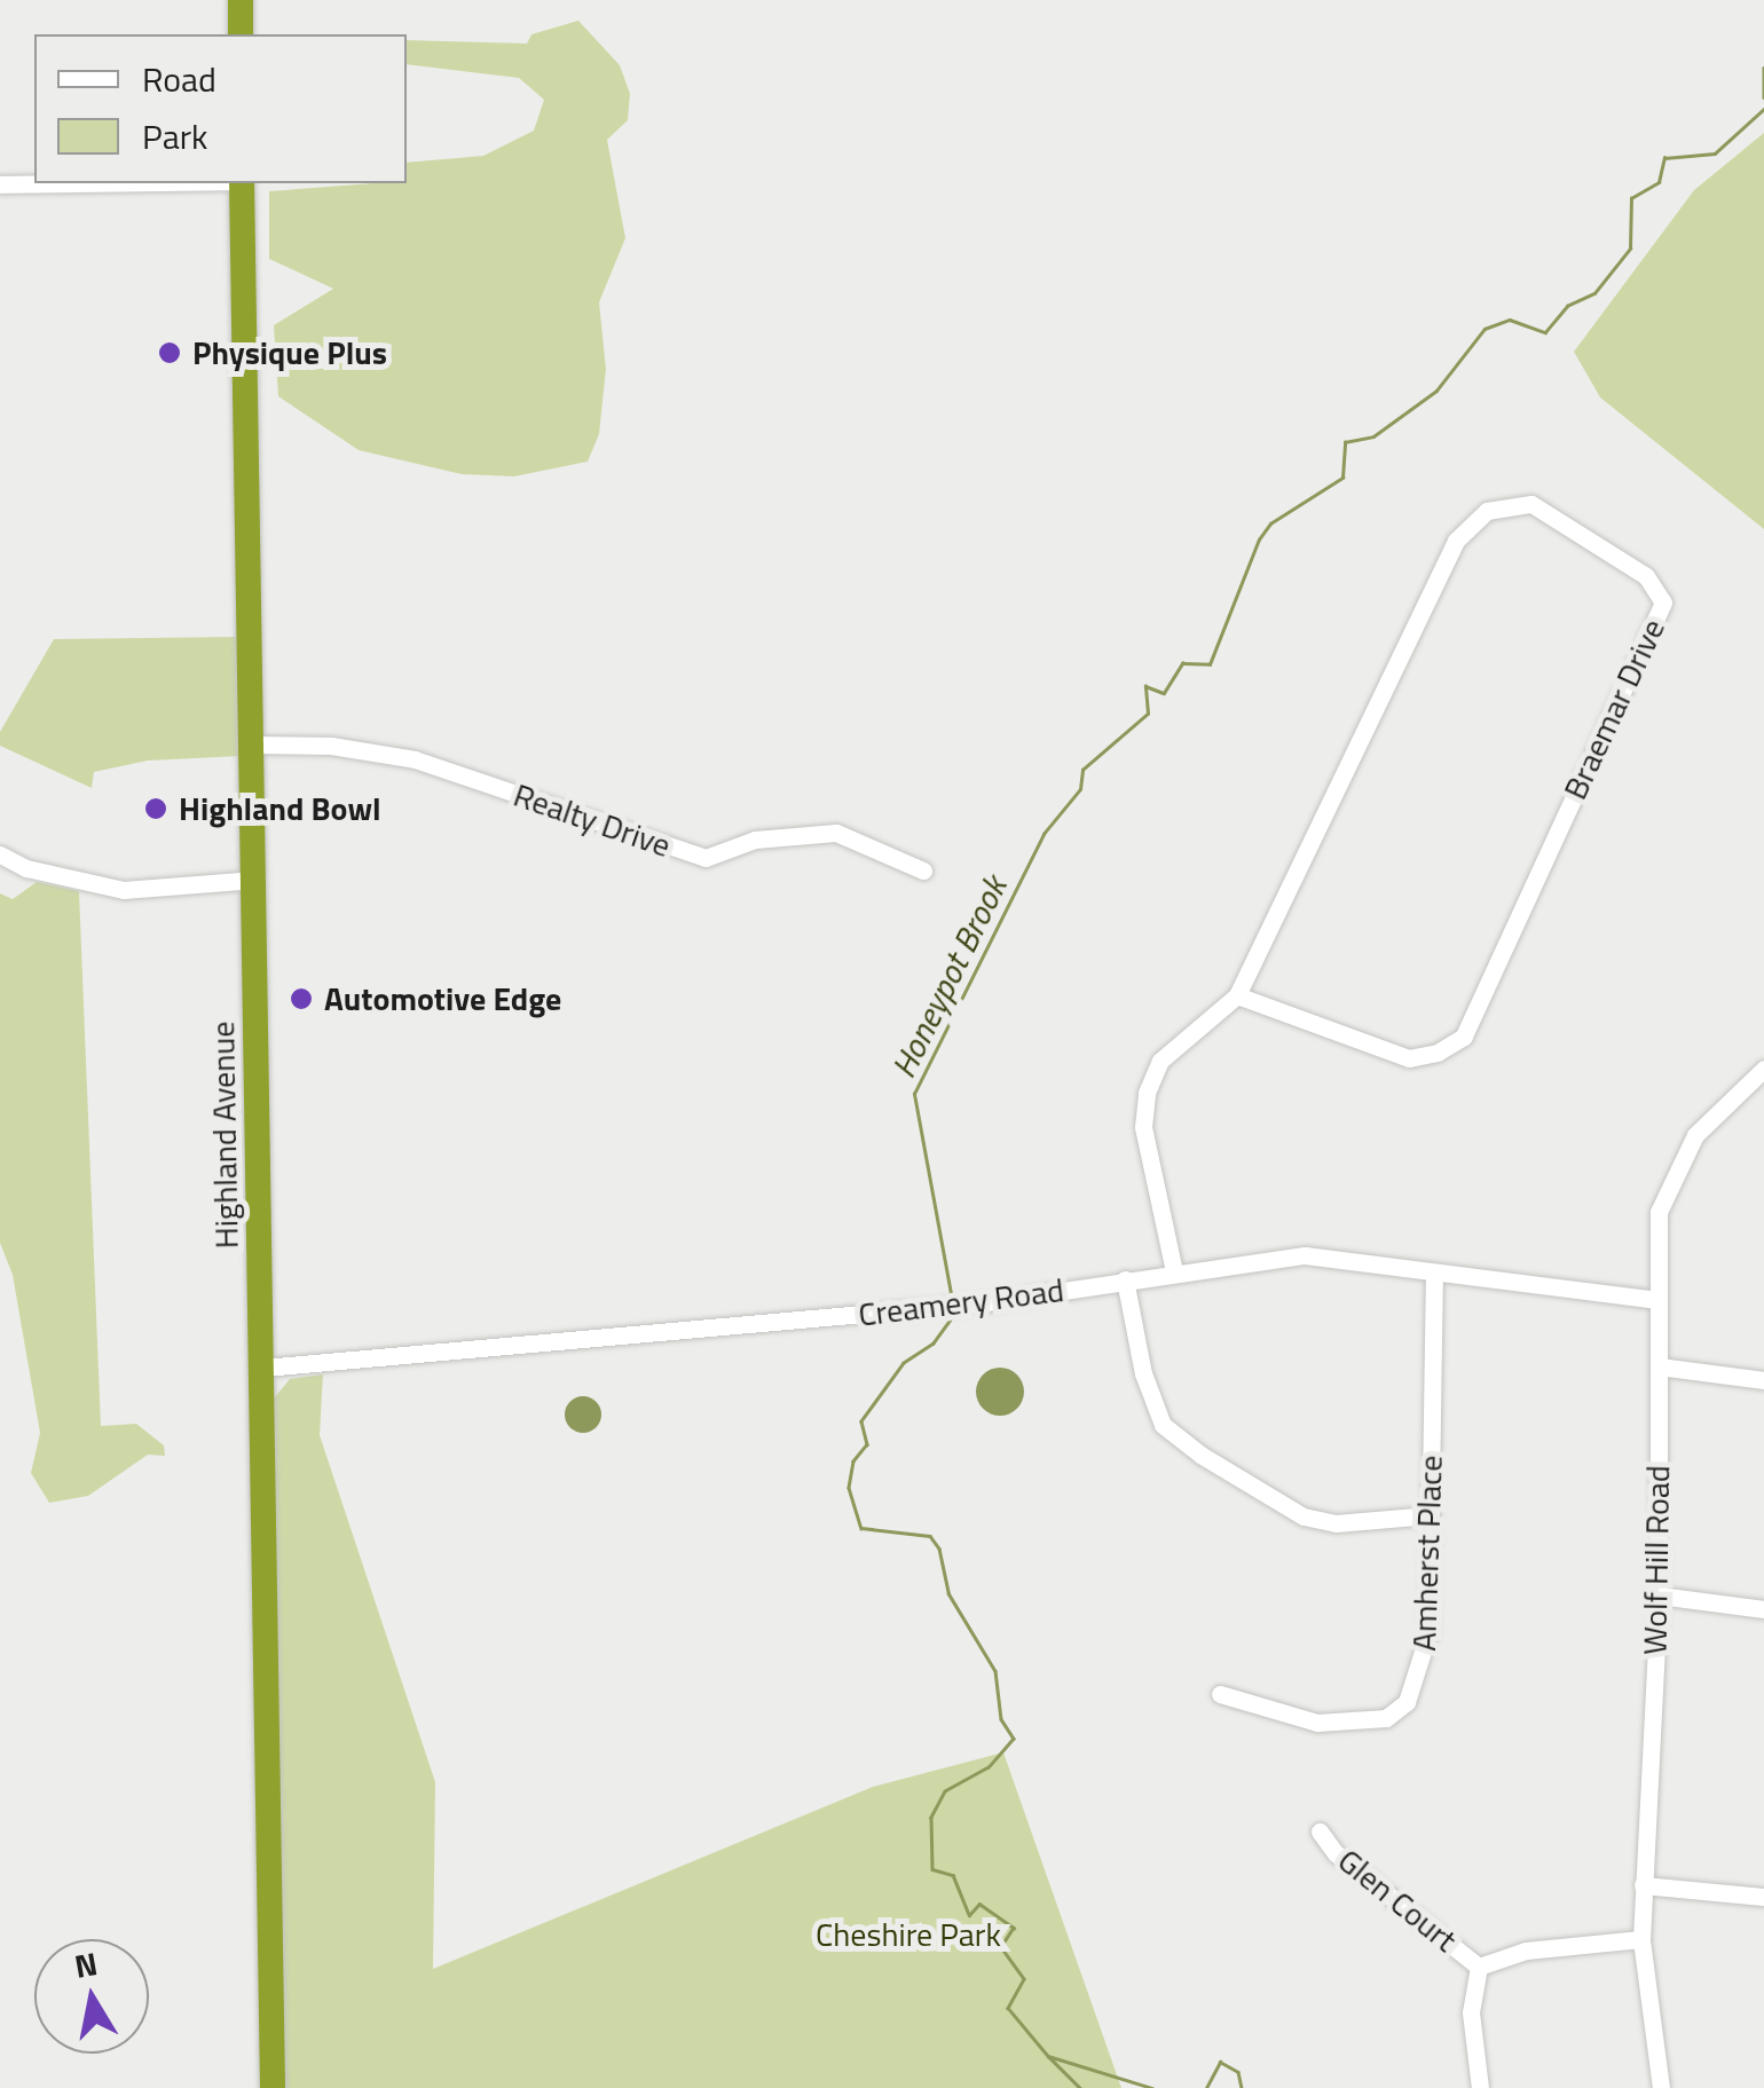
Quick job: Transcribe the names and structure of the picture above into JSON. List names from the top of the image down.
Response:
{
  "streets": {
    "highway": ["Highland Avenue"],
    "street": [
      "Braemar Drive",
      "Realty Drive",
      "Creamery Road",
      "Amherst Place",
      "Wolf Hill Road",
      "Glen Court"
    ]
  },
  "crossings": [
    ["Braemar Drive", "Creamery Road"],
    ["Realty Drive", "Highland Avenue"],
    ["Highland Avenue", "Creamery Road"],
    ["Creamery Road", "Amherst Place"],
    ["Creamery Road", "Wolf Hill Road"]
  ],
  "water": ["Honeypot Brook"],
  "parks": ["Cheshire Park"],
  "places": ["Physique Plus", "Highland Bowl", "Automotive Edge"],
  "legend": ["Road", "Park"],
  "north": "top"
}
